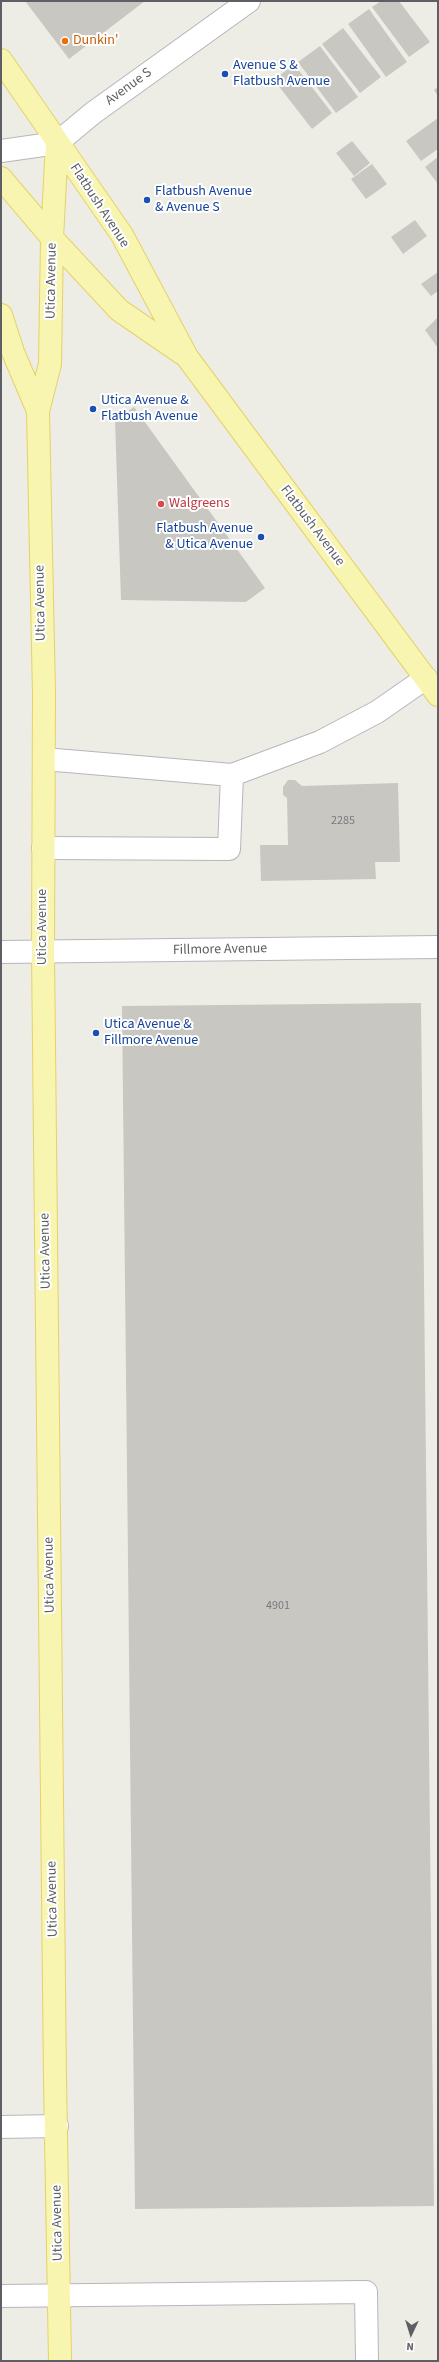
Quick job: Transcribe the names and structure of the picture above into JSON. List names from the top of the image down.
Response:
{
  "streets": {
    "main road": ["Flatbush Avenue", "Utica Avenue"],
    "street": ["Avenue S", "Fillmore Avenue"]
  },
  "crossings": [
    ["Avenue S", "Flatbush Avenue"],
    ["Avenue S", "Utica Avenue"],
    ["Flatbush Avenue", "Utica Avenue"],
    ["Utica Avenue", "Fillmore Avenue"]
  ],
  "places": [
    "Dunkin'",
    "Avenue S & Flatbush Avenue",
    "Flatbush Avenue & Avenue S",
    "Utica Avenue & Flatbush Avenue",
    "Walgreens",
    "Flatbush Avenue & Utica Avenue",
    "Utica Avenue & Fillmore Avenue"
  ],
  "house_numbers": ["2285", "4901"],
  "north": "bottom"
}
